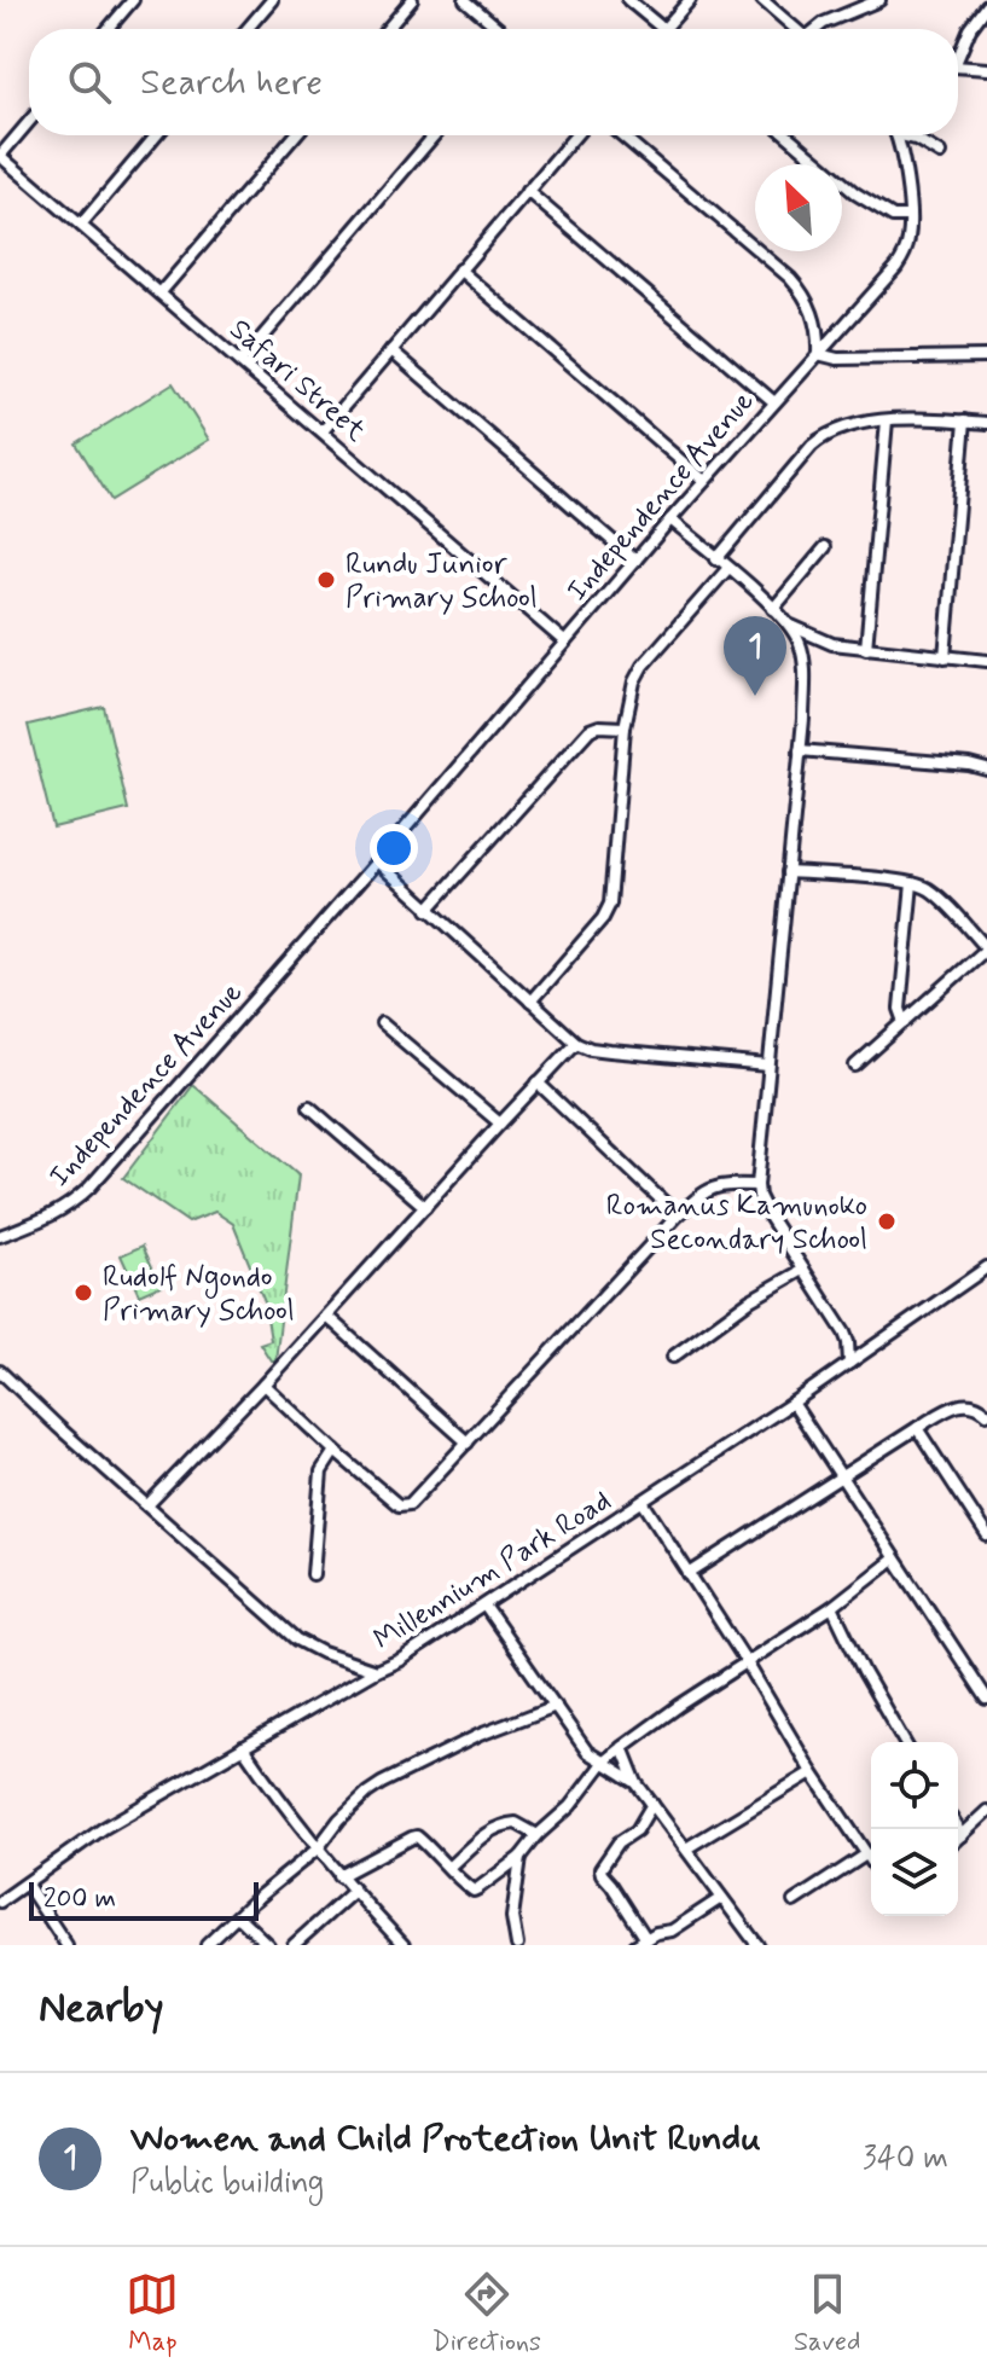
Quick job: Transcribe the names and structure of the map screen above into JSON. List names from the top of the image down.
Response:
{
  "streets": {
    "street": ["Safari Street", "Independence Avenue", "Millennium Park Road"]
  },
  "crossings": [
    ["Safari Street", "Independence Avenue"]
  ],
  "places": ["Rundu Junior Primary School", "Romanus Kamunoko Secondary School", "Rudolf Ngondo Primary School"],
  "scale_bar": "200 m",
  "north": "top left",
  "page": {
    "search": "Search here",
    "pins": "1",
    "scale": "200 m",
    "heading": "Nearby",
    "list": [
      {
        "mark": "1",
        "name": "Women and Child Protection Unit Rundu",
        "note": "Public building",
        "value": "340 m"
      }
    ],
    "nav": ["Map", "Directions", "Saved"]
  }
}
